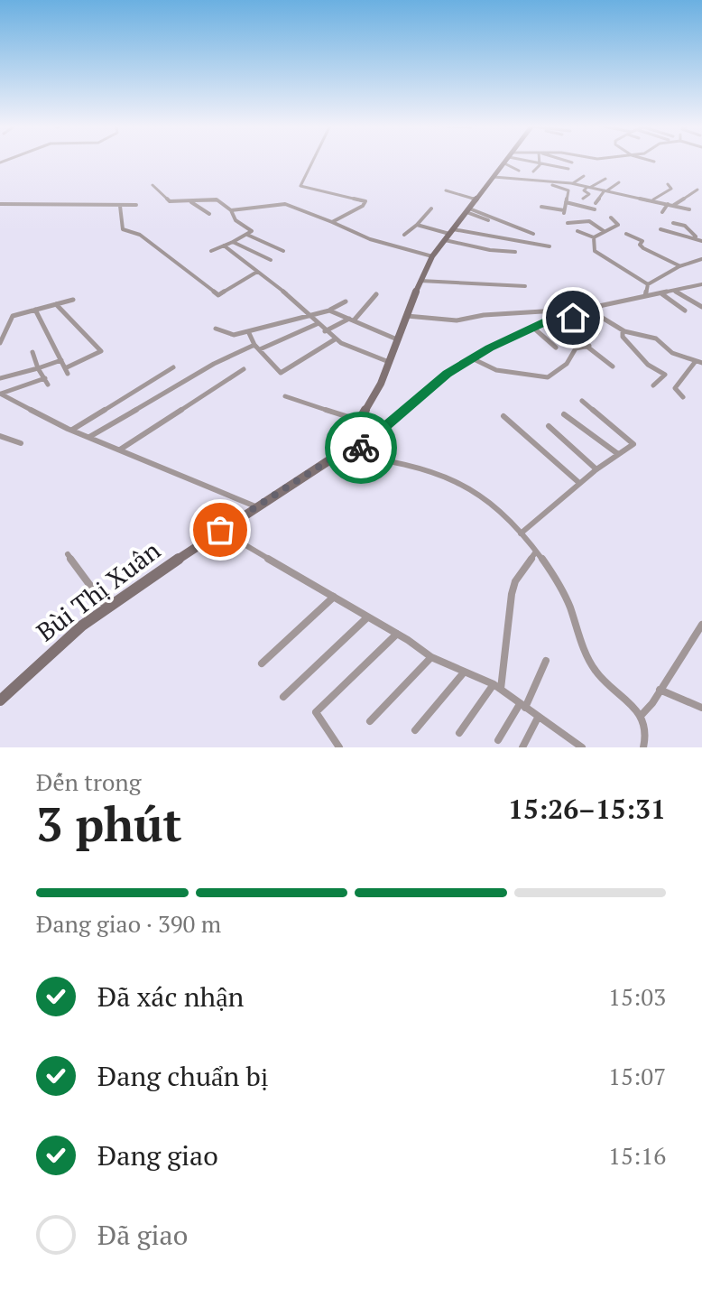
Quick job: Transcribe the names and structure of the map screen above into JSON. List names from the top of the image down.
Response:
{
  "streets": {
    "main road": ["Bùi Thị Xuân"]
  },
  "page": {
    "heading": ["3 phút", "Đến trong", "15:26–15:31"],
    "bar": "Đang giao · 390 m",
    "list": [
      ["Đã xác nhận", "15:03"],
      ["Đang chuẩn bị", "15:07"],
      ["Đang giao", "15:16"],
      "Đã giao"
    ]
  }
}
